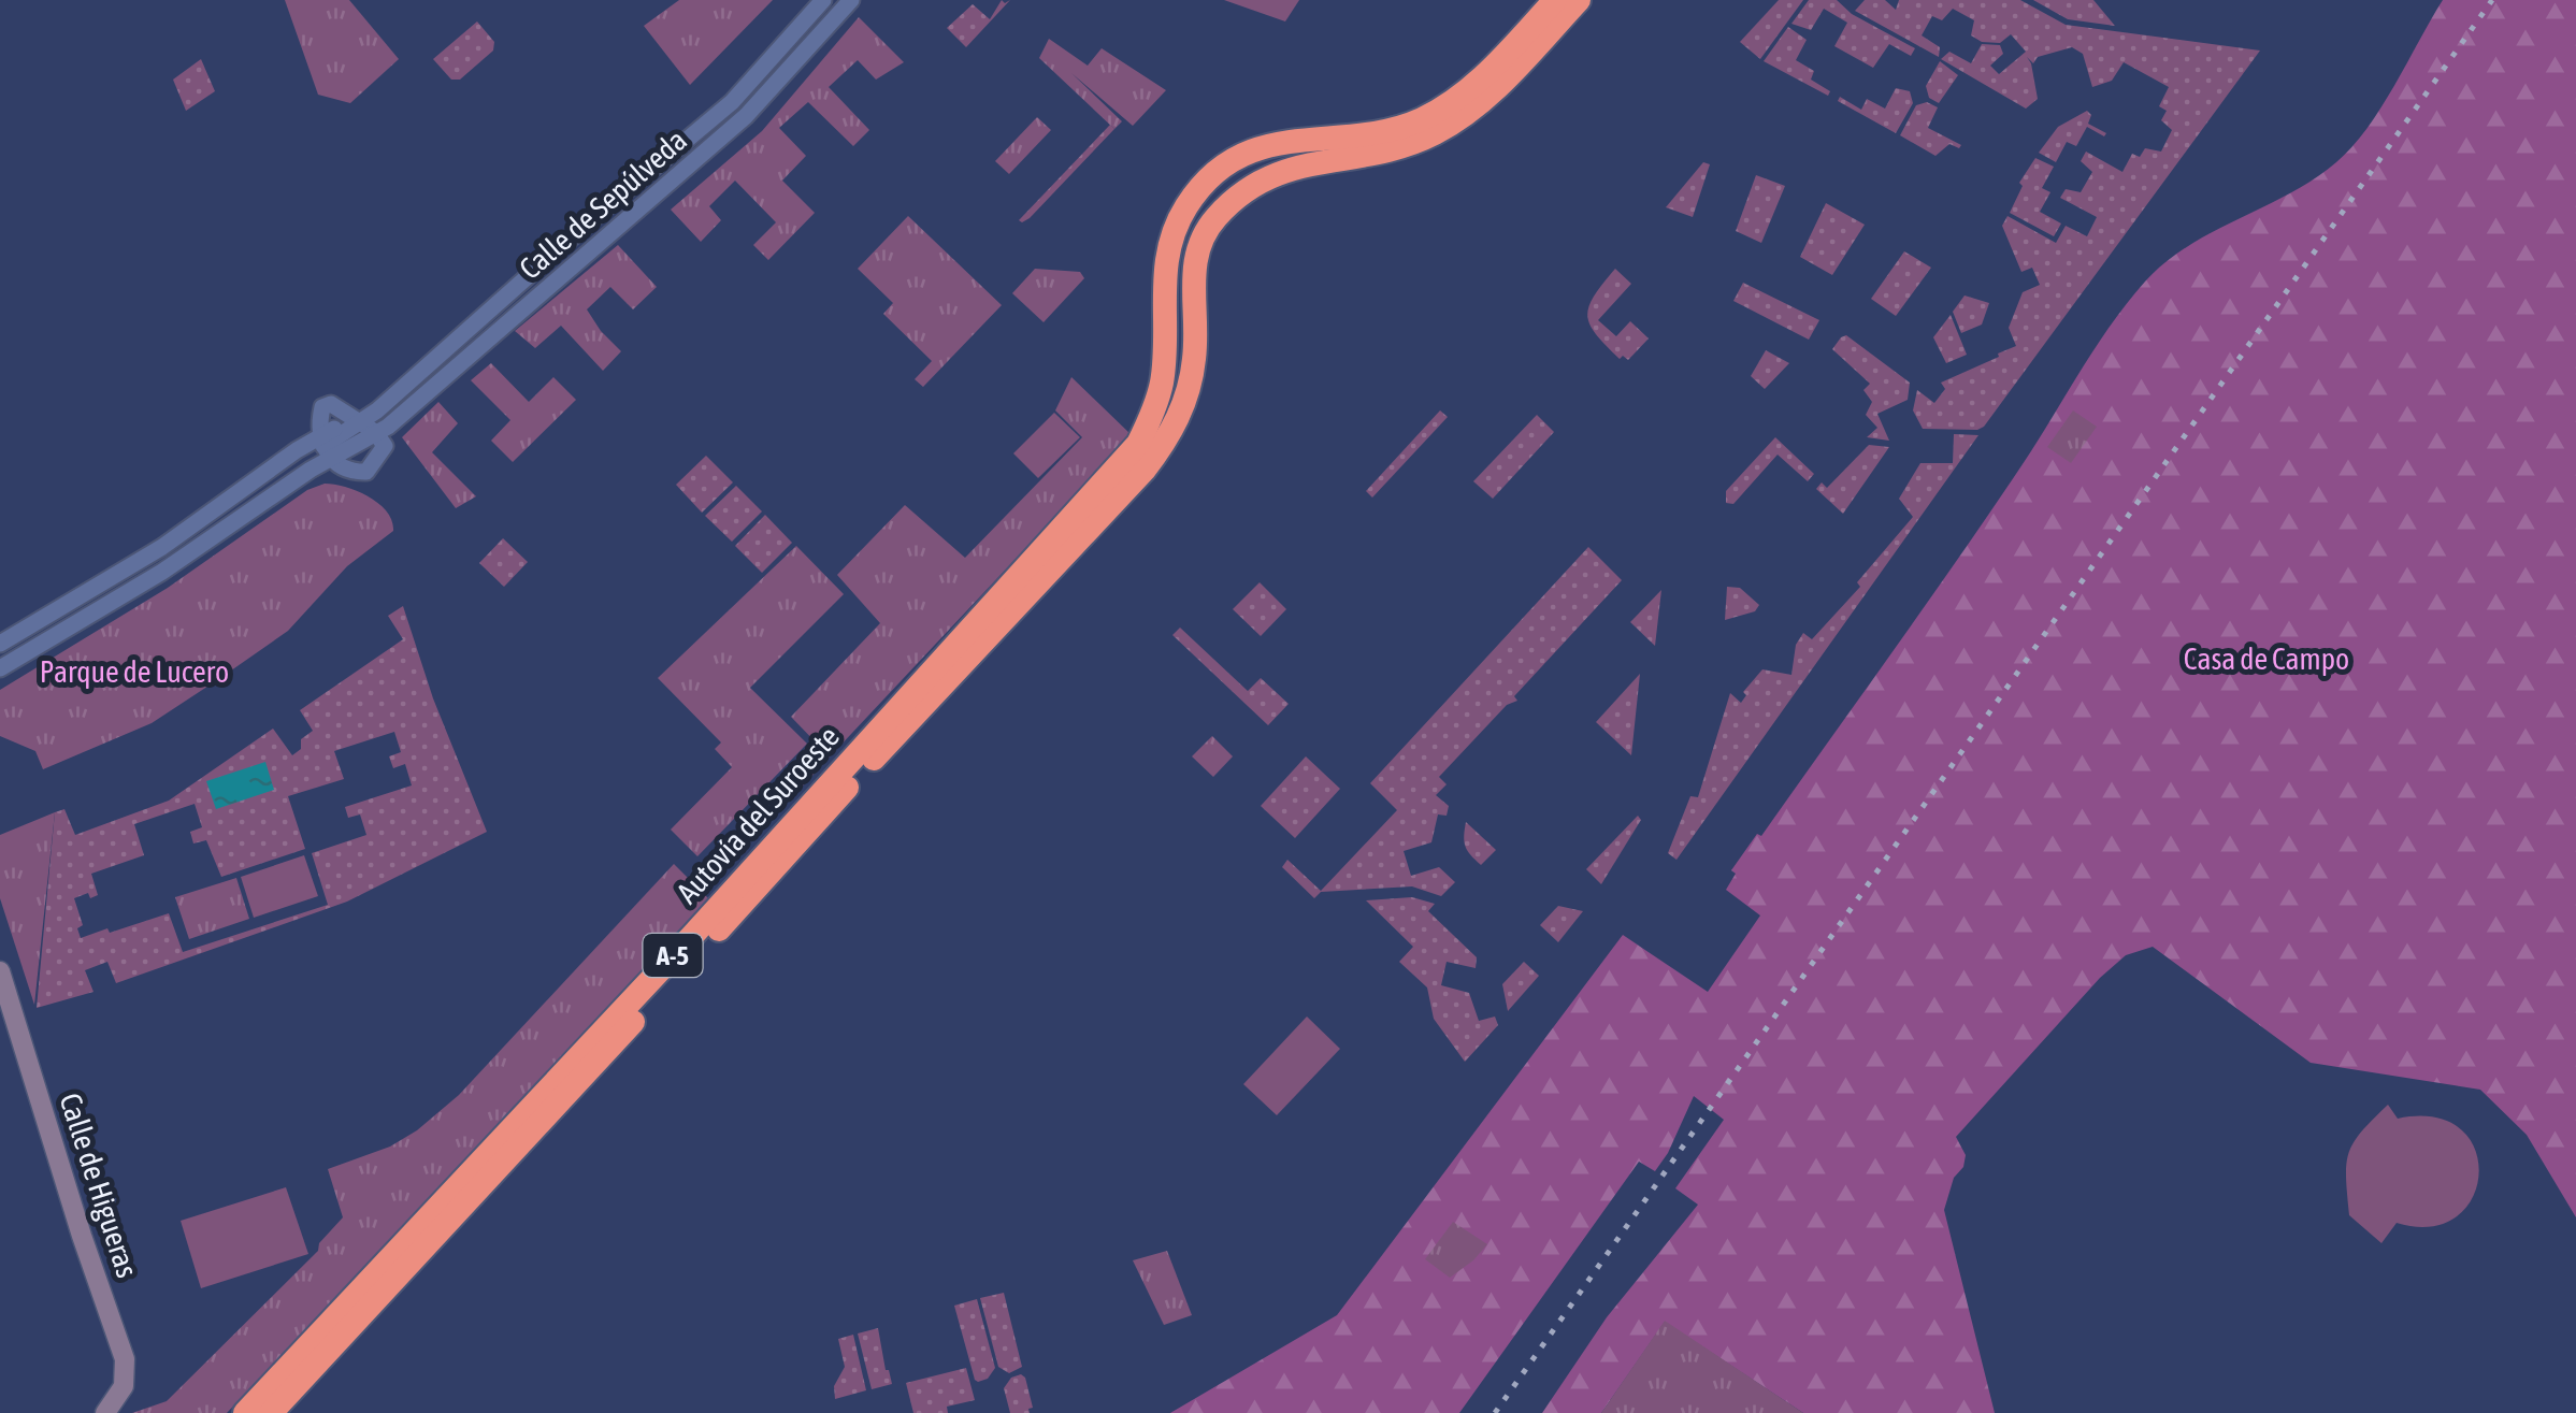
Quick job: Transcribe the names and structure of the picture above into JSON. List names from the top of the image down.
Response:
{
  "streets": {
    "highway": ["Autovía del Suroeste", "A-5"],
    "main road": ["Calle de Higueras"],
    "street": ["Calle de Sepúlveda"]
  },
  "parks": ["Casa de Campo", "Parque de Lucero"]
}
